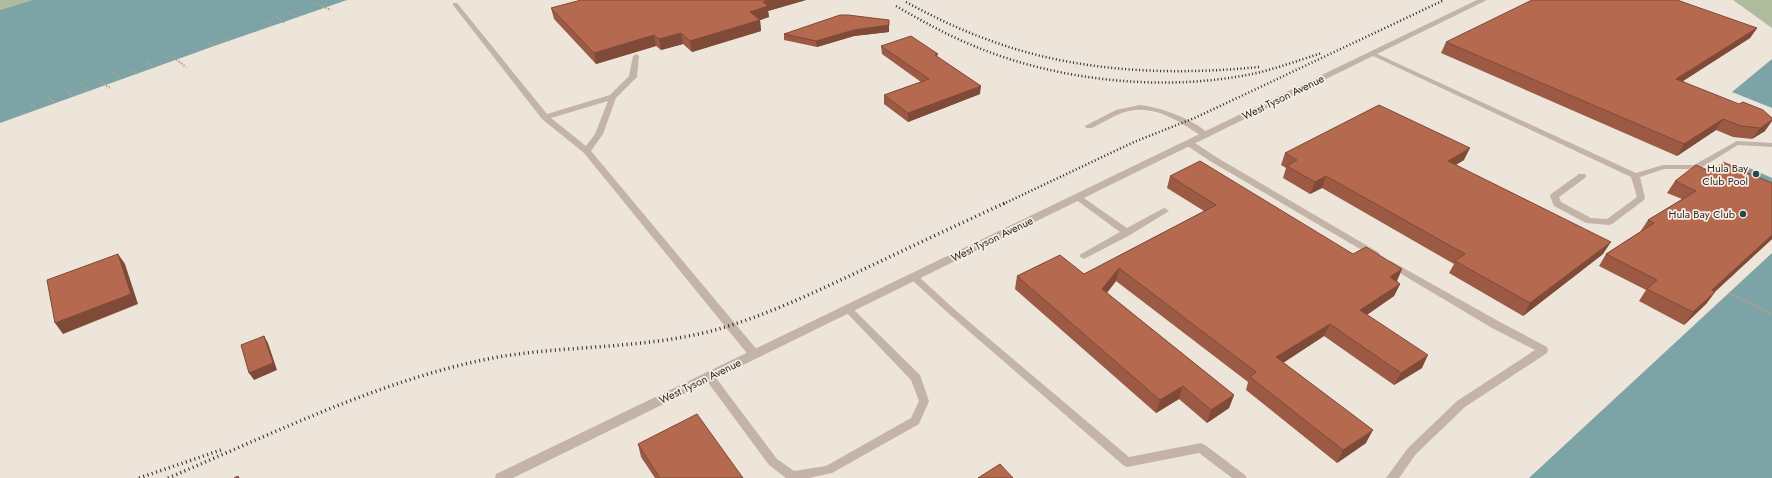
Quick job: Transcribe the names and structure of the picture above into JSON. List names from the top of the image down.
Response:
{
  "streets": {
    "street": ["West Tyson Avenue"]
  },
  "places": ["Hula Bay Club Pool", "Hula Bay Club"]
}
